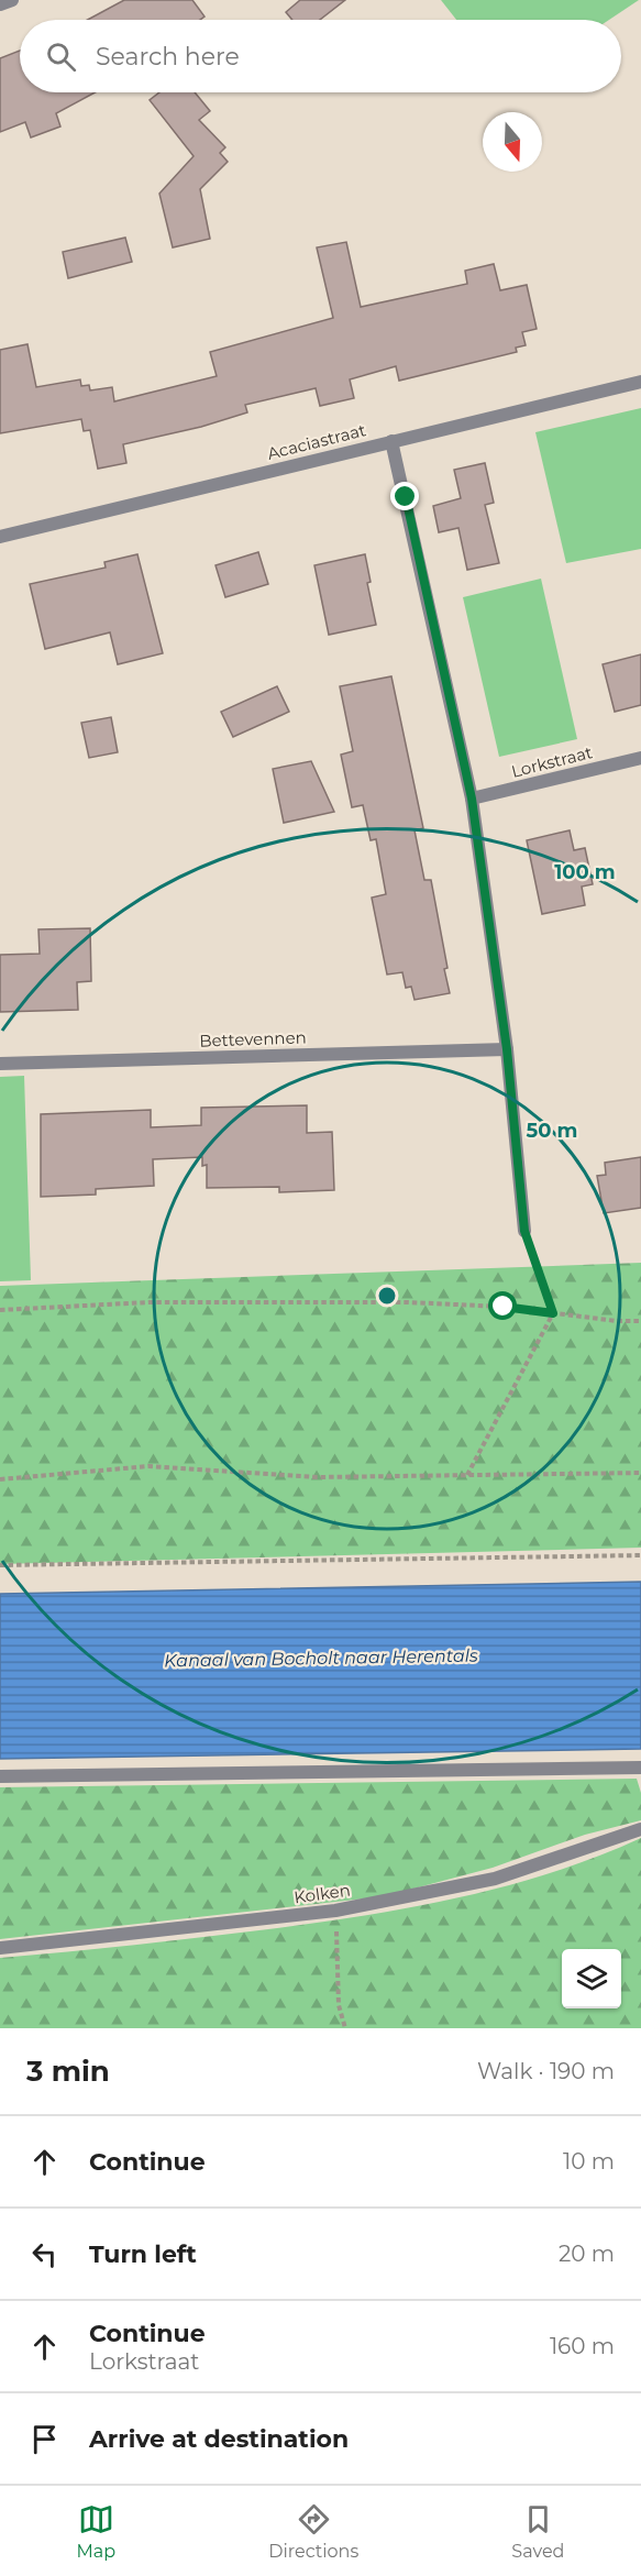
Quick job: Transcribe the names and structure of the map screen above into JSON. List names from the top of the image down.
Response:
{
  "streets": {
    "street": [
      "Acaciastraat",
      "Lorkstraat",
      "Bettevennen",
      "Kolken"
    ]
  },
  "water": ["Kanaal van Bocholt naar Herentals"],
  "north": "bottom",
  "page": {
    "search": "Search here",
    "heading": ["3 min", "Walk · 190 m"],
    "list": [
      ["Continue", "10 m"],
      ["Turn left", "20 m"],
      ["Continue", "Lorkstraat", "160 m"],
      "Arrive at destination"
    ],
    "nav": ["Map", "Directions", "Saved"]
  },
  "rings": ["100 m", "50 m"]
}
